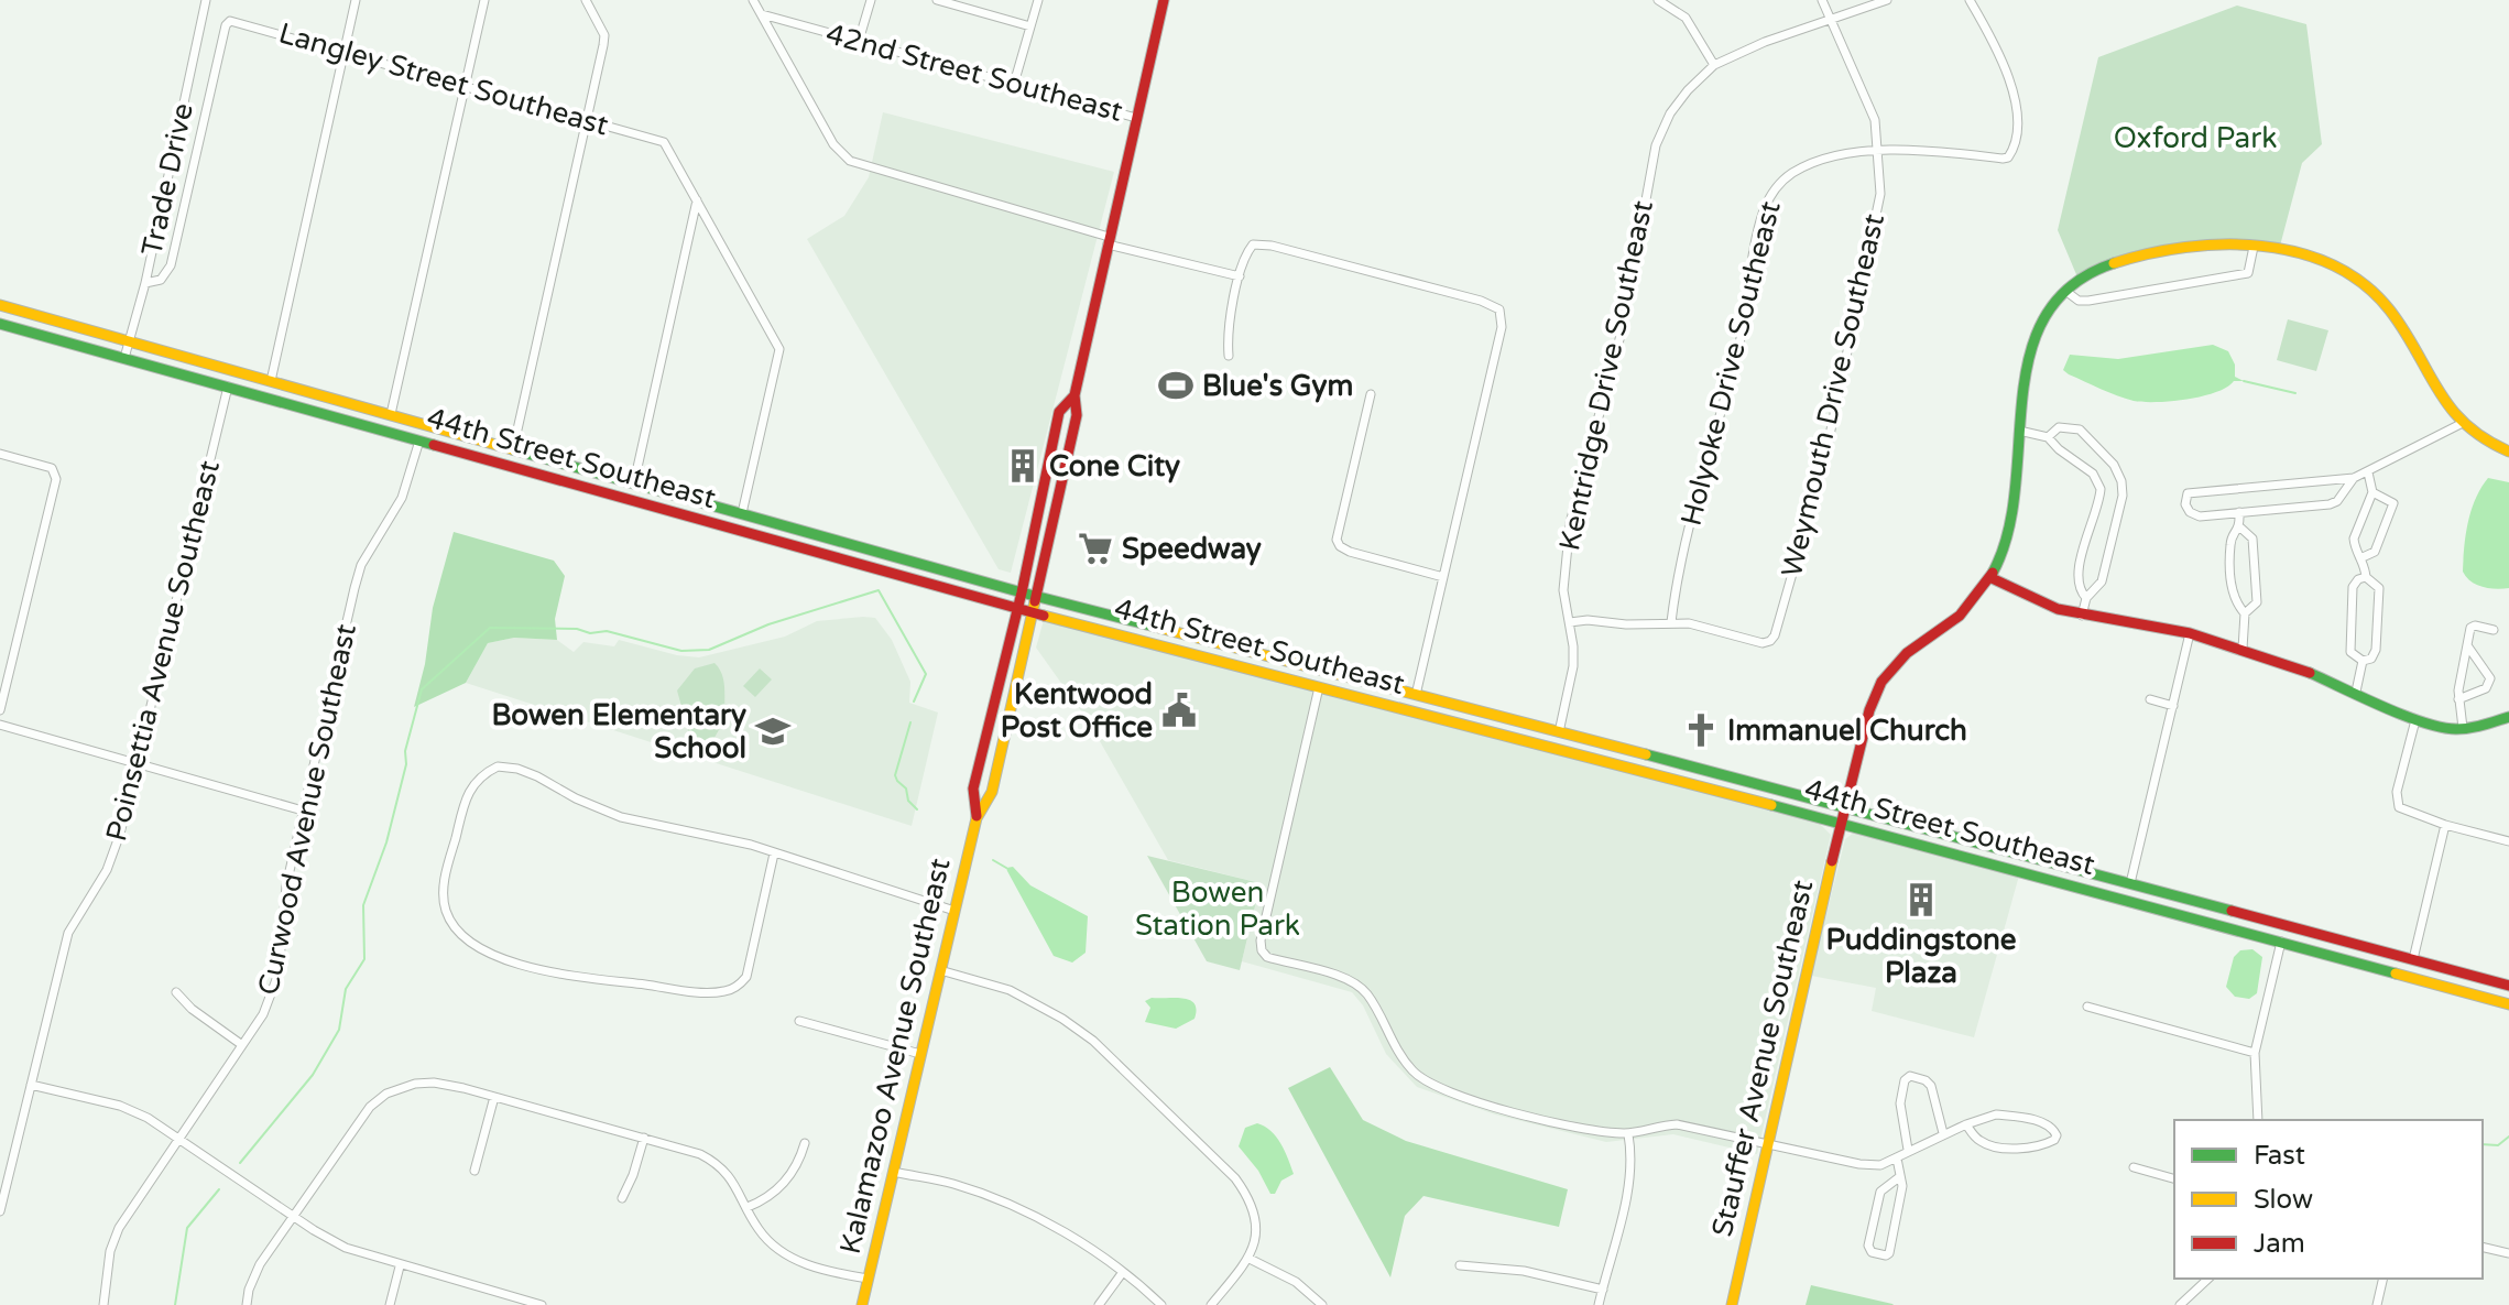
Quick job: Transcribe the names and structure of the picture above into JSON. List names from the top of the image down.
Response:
{
  "streets": {
    "main road": ["44th Street Southeast", "Kalamazoo Avenue Southeast", "Stauffer Avenue Southeast"],
    "street": [
      "42nd Street Southeast",
      "Langley Street Southeast",
      "Trade Drive",
      "Holyoke Drive Southeast",
      "Kentridge Drive Southeast",
      "Weymouth Drive Southeast",
      "Poinsettia Avenue Southeast",
      "Curwood Avenue Southeast"
    ]
  },
  "crossings": [
    ["42nd Street Southeast", "Kalamazoo Avenue Southeast"],
    ["Langley Street Southeast", "Trade Drive"],
    ["Trade Drive", "44th Street Southeast"],
    ["Holyoke Drive Southeast", "Weymouth Drive Southeast"],
    ["Kentridge Drive Southeast", "Weymouth Drive Southeast"],
    ["Kentridge Drive Southeast", "44th Street Southeast"],
    ["44th Street Southeast", "Poinsettia Avenue Southeast"],
    ["44th Street Southeast", "Curwood Avenue Southeast"],
    ["44th Street Southeast", "Kalamazoo Avenue Southeast"],
    ["44th Street Southeast", "Stauffer Avenue Southeast"]
  ],
  "parks": ["Oxford Park", "Bowen Station Park"],
  "places": {
    "sports": ["Blue's Gym"],
    "building": ["Cone City", "Puddingstone Plaza"],
    "supermarket": ["Speedway"],
    "public building": ["Kentwood Post Office"],
    "church": ["Immanuel Church"],
    "school or university": ["Bowen Elementary School"]
  },
  "legend": ["Fast", "Slow", "Jam"]
}
